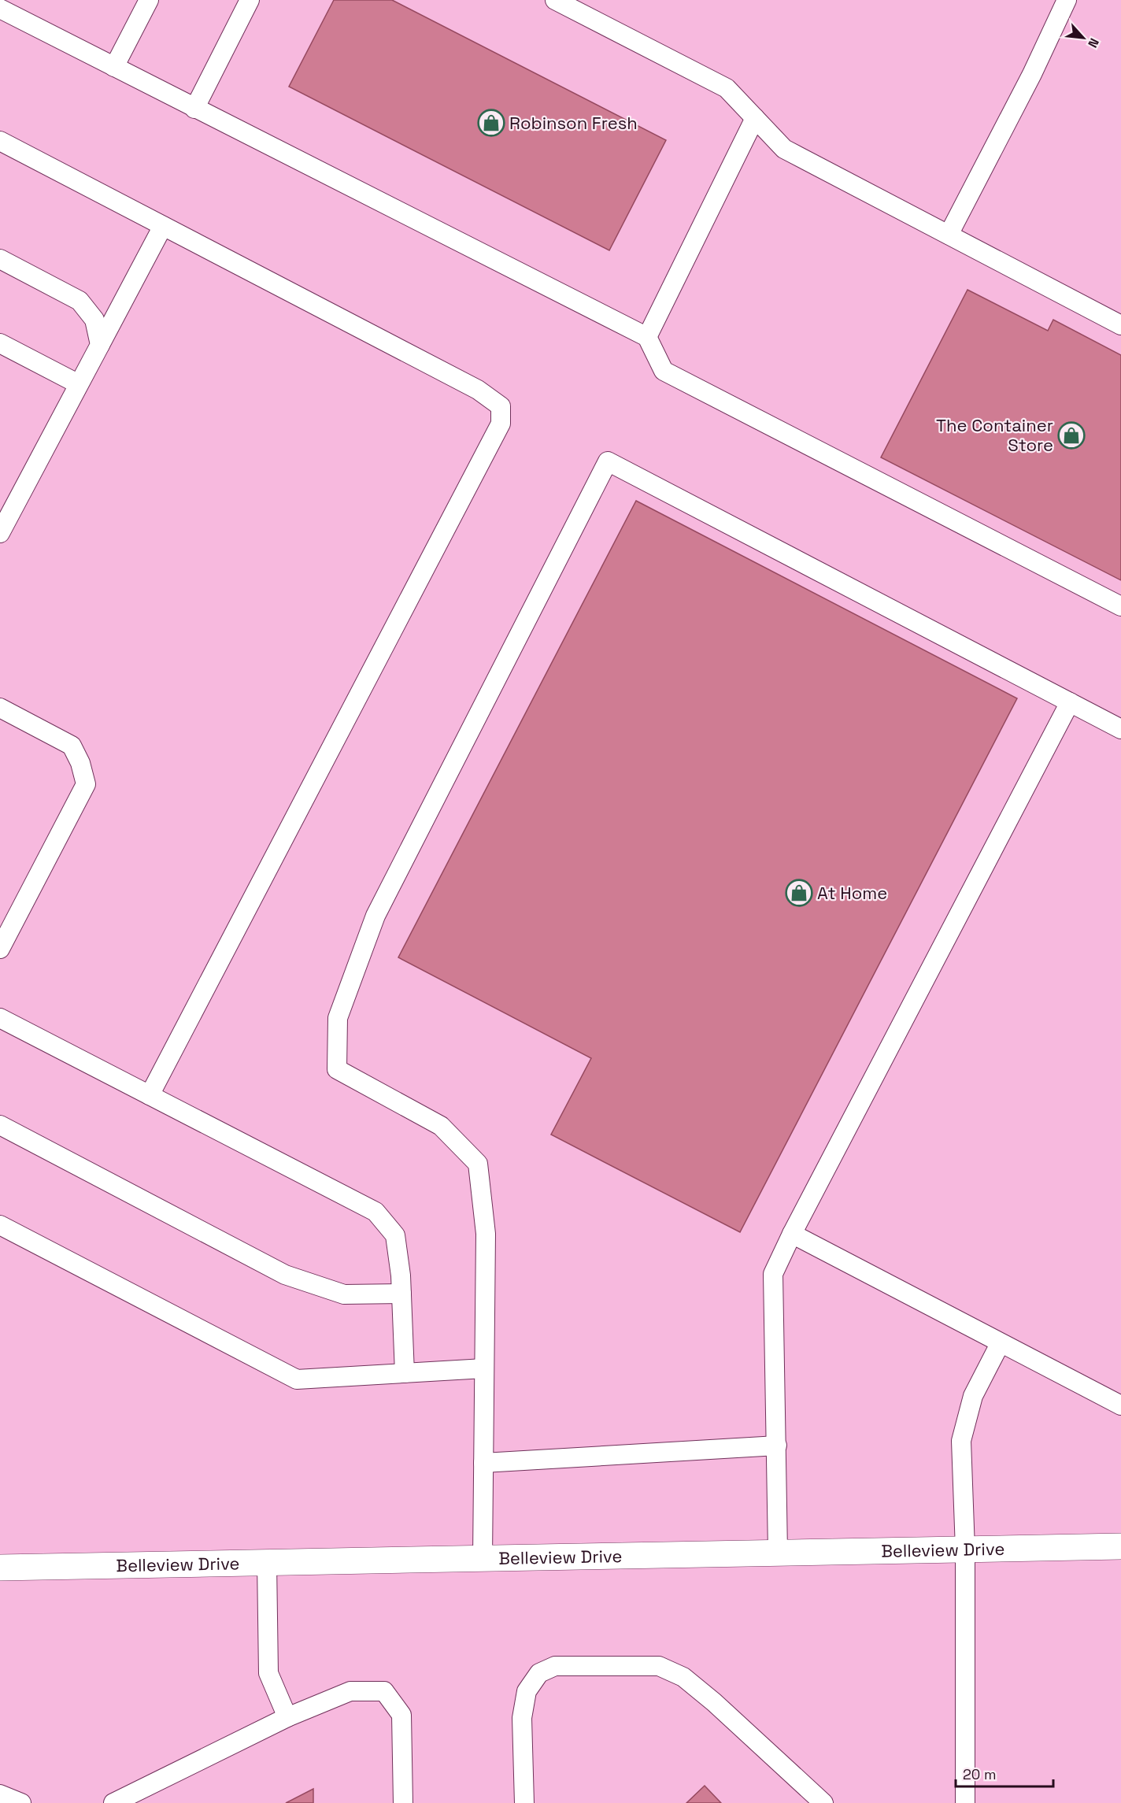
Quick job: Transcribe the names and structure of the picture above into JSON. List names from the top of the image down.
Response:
{
  "streets": {
    "street": ["Belleview Drive"]
  },
  "places": {
    "shop": ["Robinson Fresh", "The Container Store", "At Home"]
  },
  "scale_bar": "20 m",
  "north": "bottom right"
}
